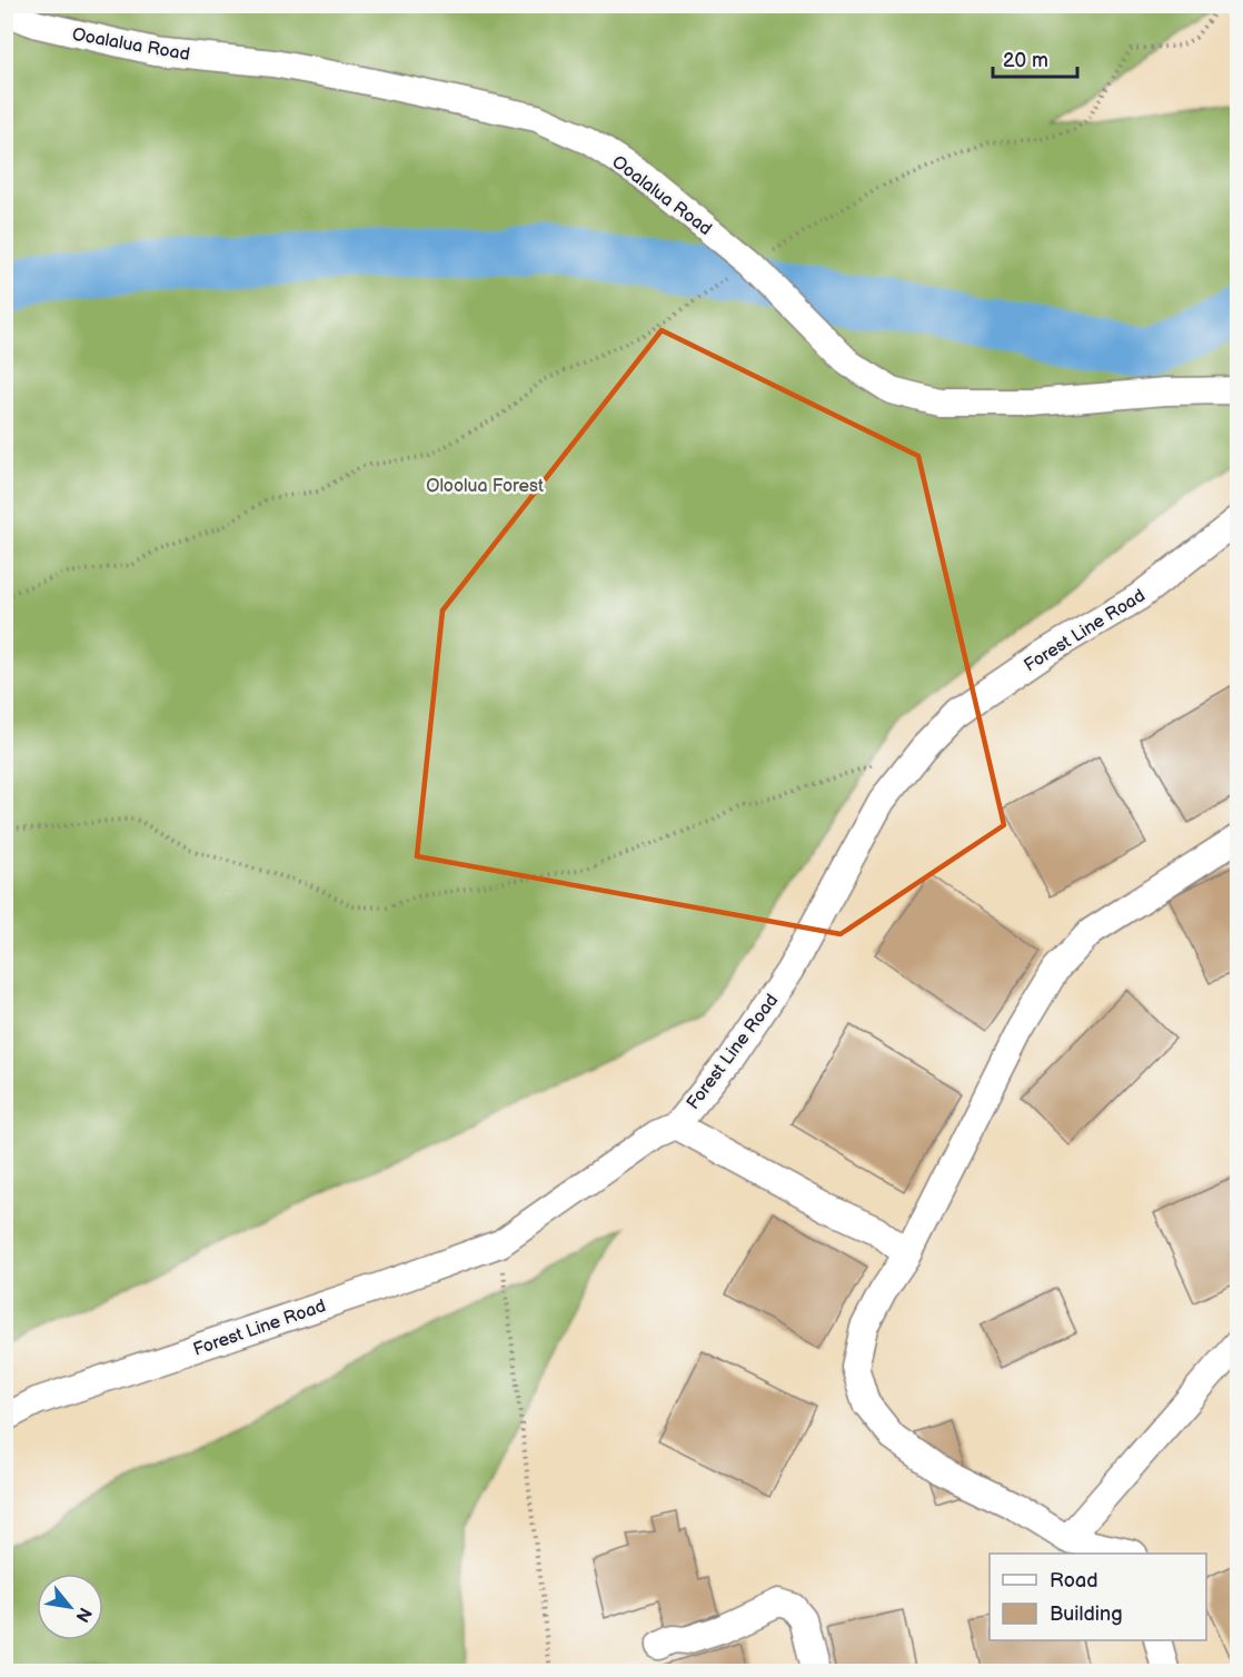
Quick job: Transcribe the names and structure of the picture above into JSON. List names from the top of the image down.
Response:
{
  "streets": {
    "street": ["Ooalalua Road", "Forest Line Road"]
  },
  "parks": ["Oloolua Forest"],
  "legend": ["Road", "Building"],
  "scale_bar": "20 m",
  "north": "bottom right"
}
